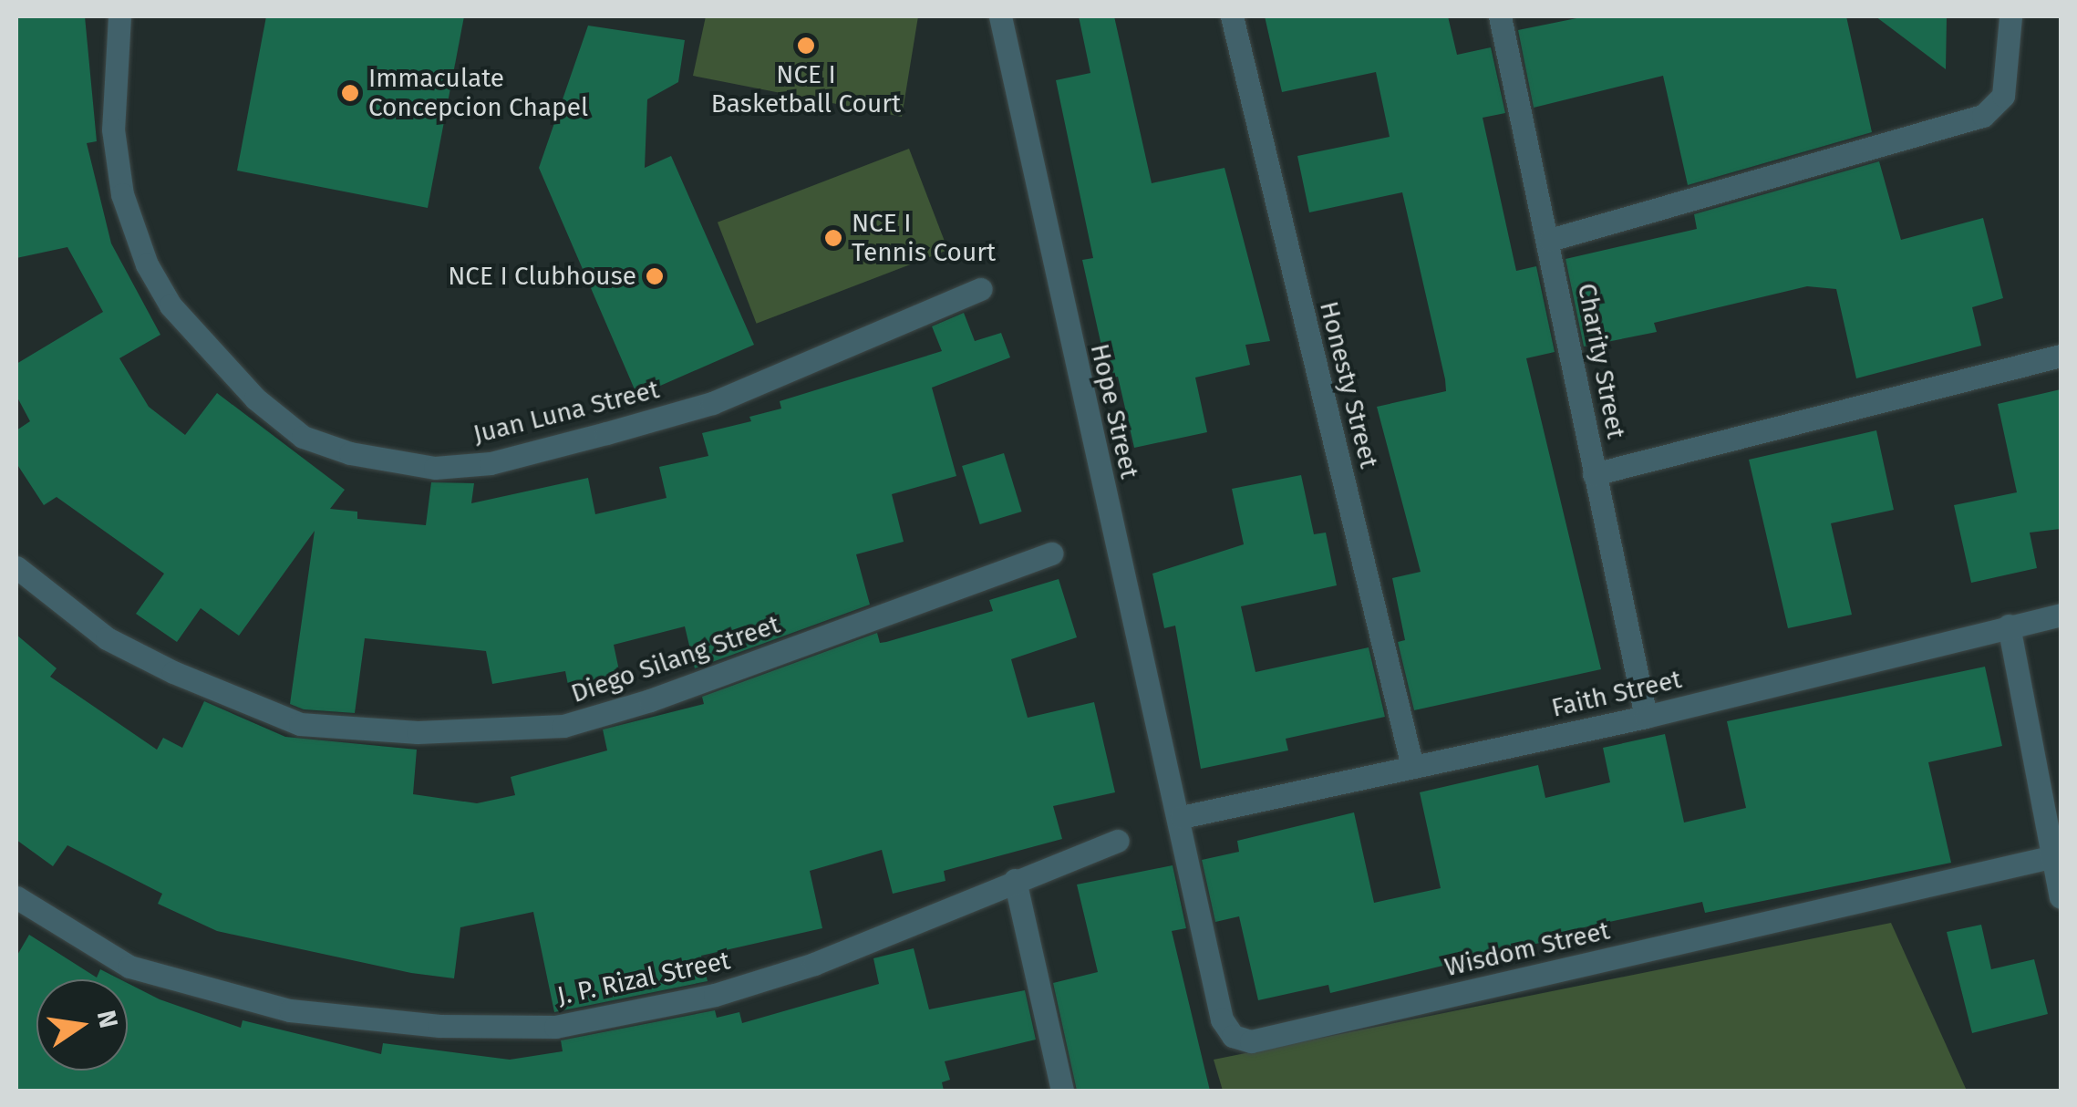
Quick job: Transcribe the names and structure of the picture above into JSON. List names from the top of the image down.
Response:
{
  "streets": {
    "street": [
      "Charity Street",
      "Honesty Street",
      "Hope Street",
      "Juan Luna Street",
      "Diego Silang Street",
      "Faith Street",
      "Wisdom Street",
      "J. P. Rizal Street"
    ]
  },
  "crossings": [
    ["Charity Street", "Faith Street"],
    ["Honesty Street", "Faith Street"],
    ["Hope Street", "Faith Street"],
    ["Hope Street", "Wisdom Street"],
    ["Faith Street", "Wisdom Street"]
  ],
  "places": [
    "NCE I Basketball Court",
    "Immaculate Concepcion Chapel",
    "NCE I Tennis Court",
    "NCE I Clubhouse"
  ],
  "north": "right"
}
